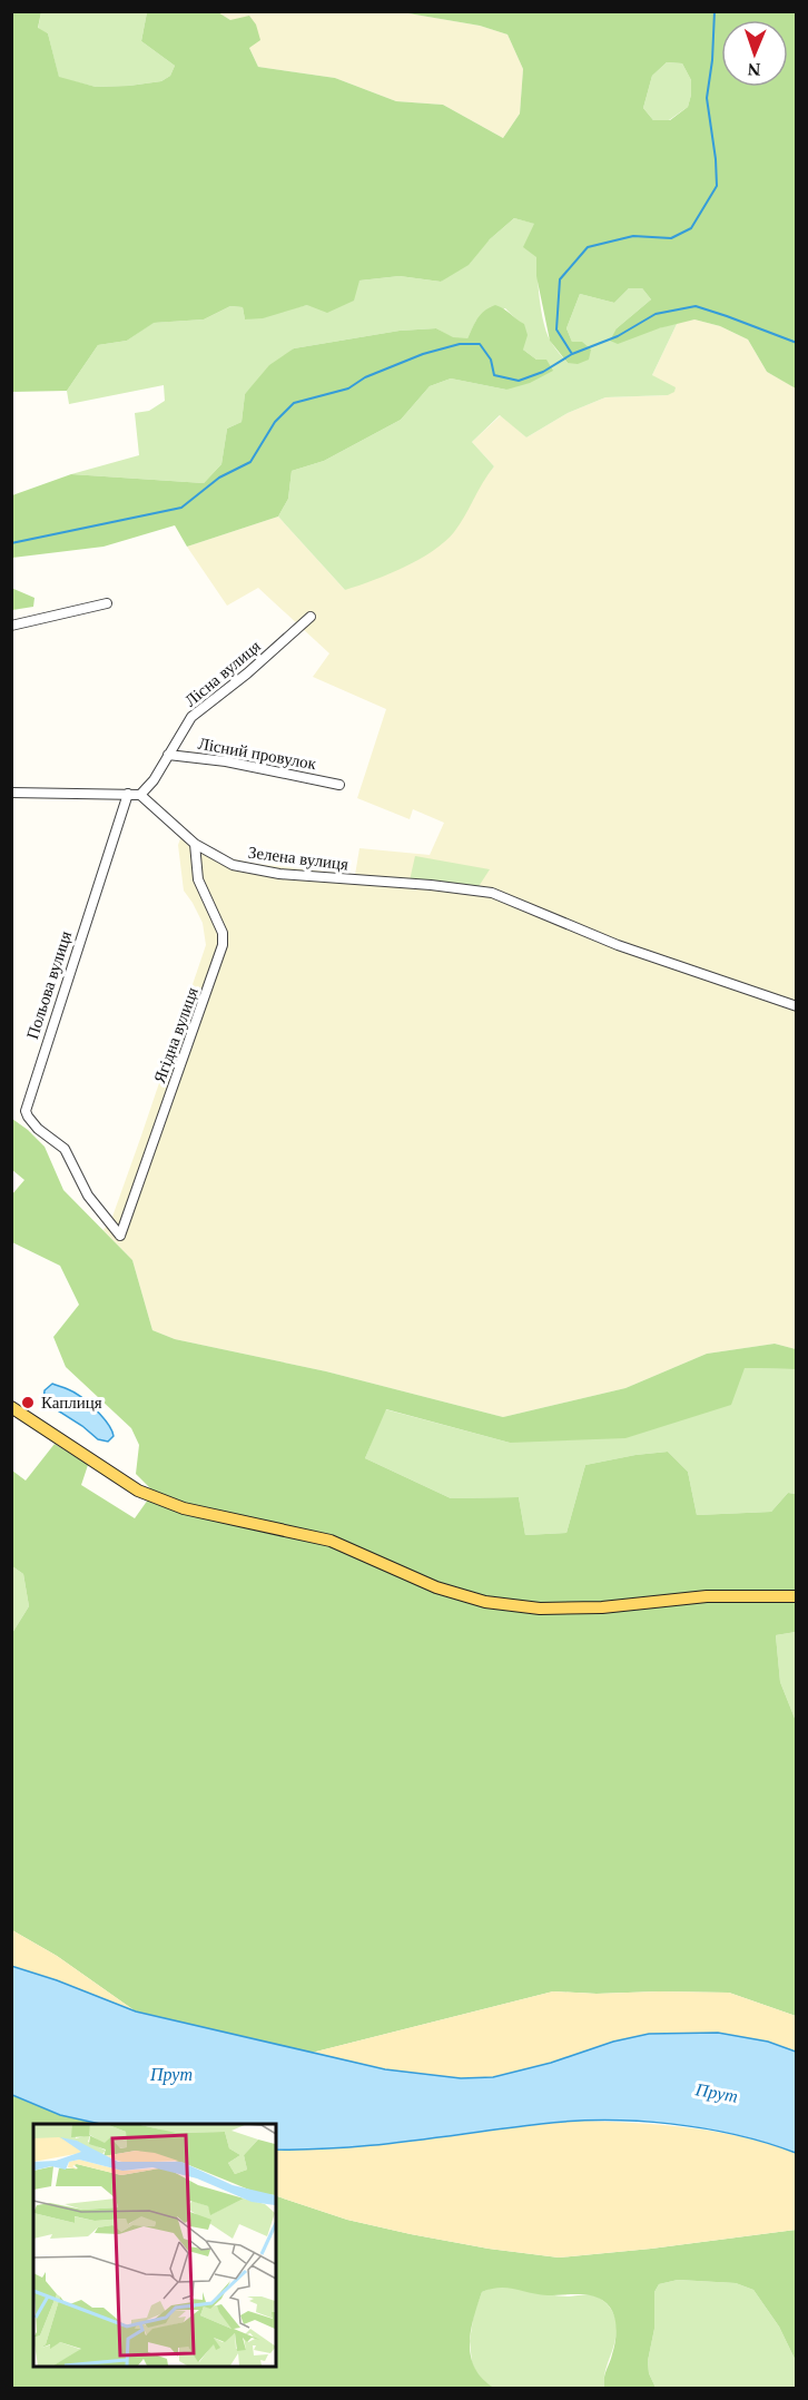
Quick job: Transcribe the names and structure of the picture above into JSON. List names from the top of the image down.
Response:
{
  "streets": {
    "street": [
      "Лісна вулиця",
      "Лісний провулок",
      "Зелена вулиця",
      "Польова вулиця",
      "Ягідна вулиця"
    ]
  },
  "crossings": [
    ["Лісна вулиця", "Лісний провулок"],
    ["Лісна вулиця", "Зелена вулиця"],
    ["Зелена вулиця", "Ягідна вулиця"],
    ["Польова вулиця", "Ягідна вулиця"]
  ],
  "water": ["Прут"],
  "places": ["Каплиця"],
  "north": "bottom"
}
